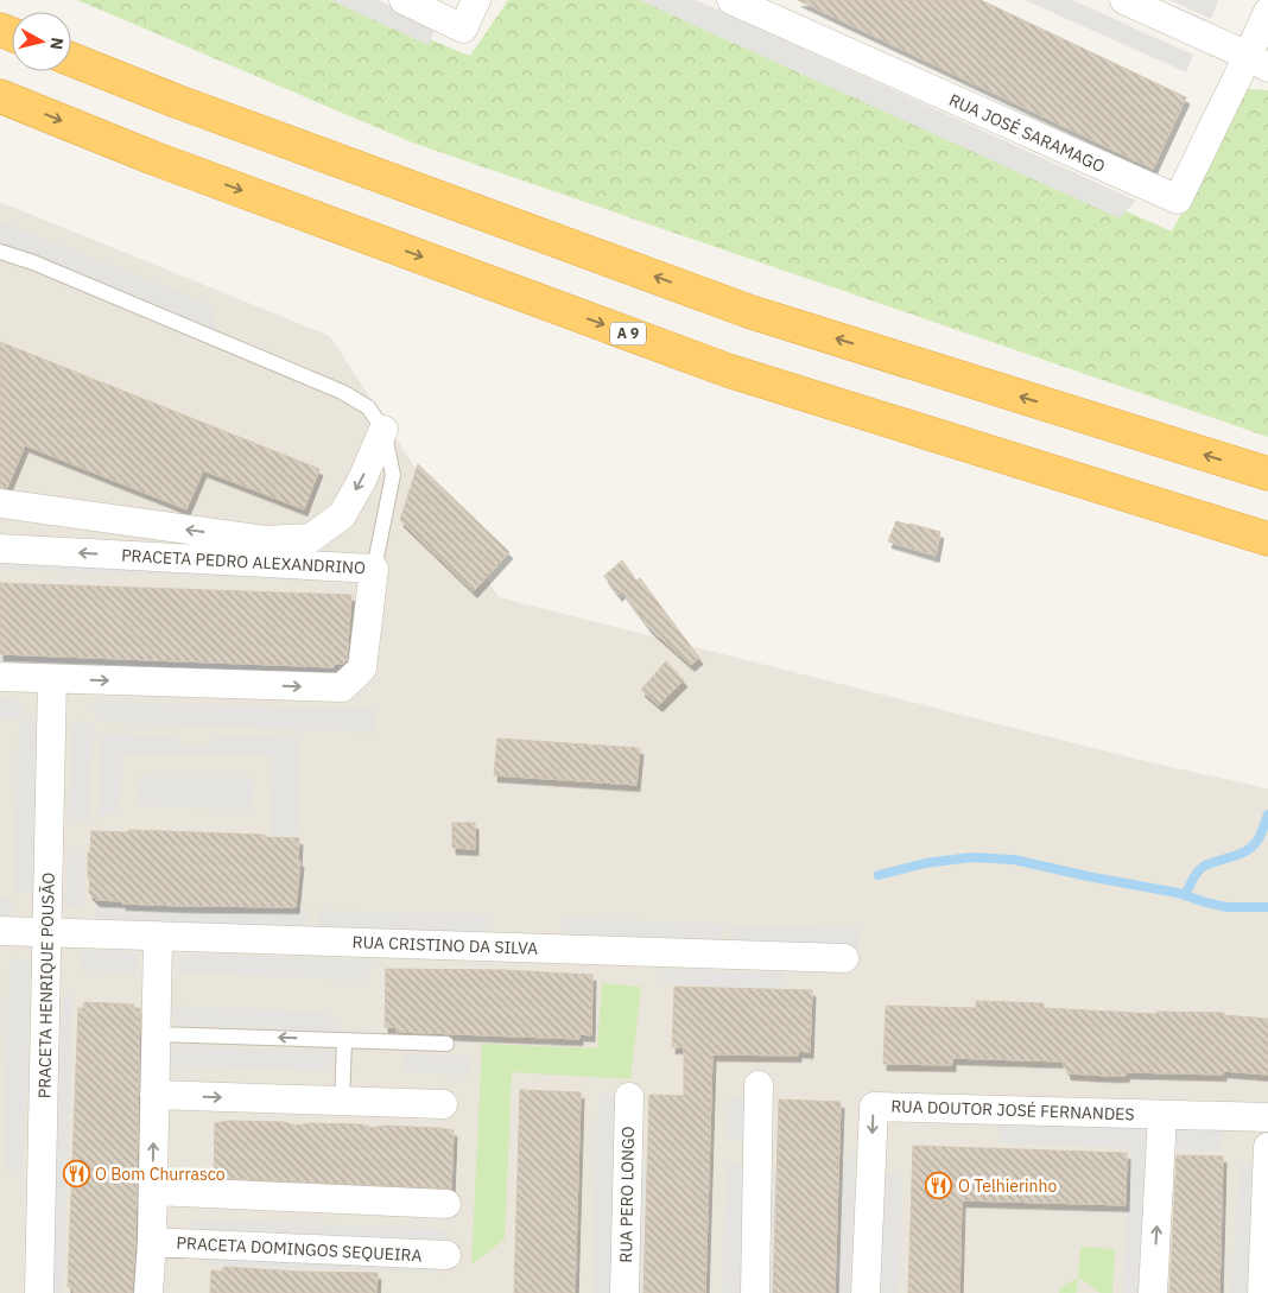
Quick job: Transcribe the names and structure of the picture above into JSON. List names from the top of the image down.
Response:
{
  "streets": {
    "highway": ["A 9"],
    "street": [
      "RUA JOSÉ SARAMAGO",
      "PRACETA PEDRO ALEXANDRINO",
      "RUA CRISTINO DA SILVA",
      "PRACETA HENRIQUE POUSÃO",
      "RUA DOUTOR JOSÉ FERNANDES",
      "RUA PERO LONGO",
      "PRACETA DOMINGOS SEQUEIRA"
    ]
  },
  "crossings": [
    ["PRACETA PEDRO ALEXANDRINO", "PRACETA HENRIQUE POUSÃO"],
    ["RUA CRISTINO DA SILVA", "PRACETA HENRIQUE POUSÃO"]
  ],
  "places": {
    "restaurant": ["O Bom Churrasco", "O Telhierinho"]
  },
  "north": "right"
}
